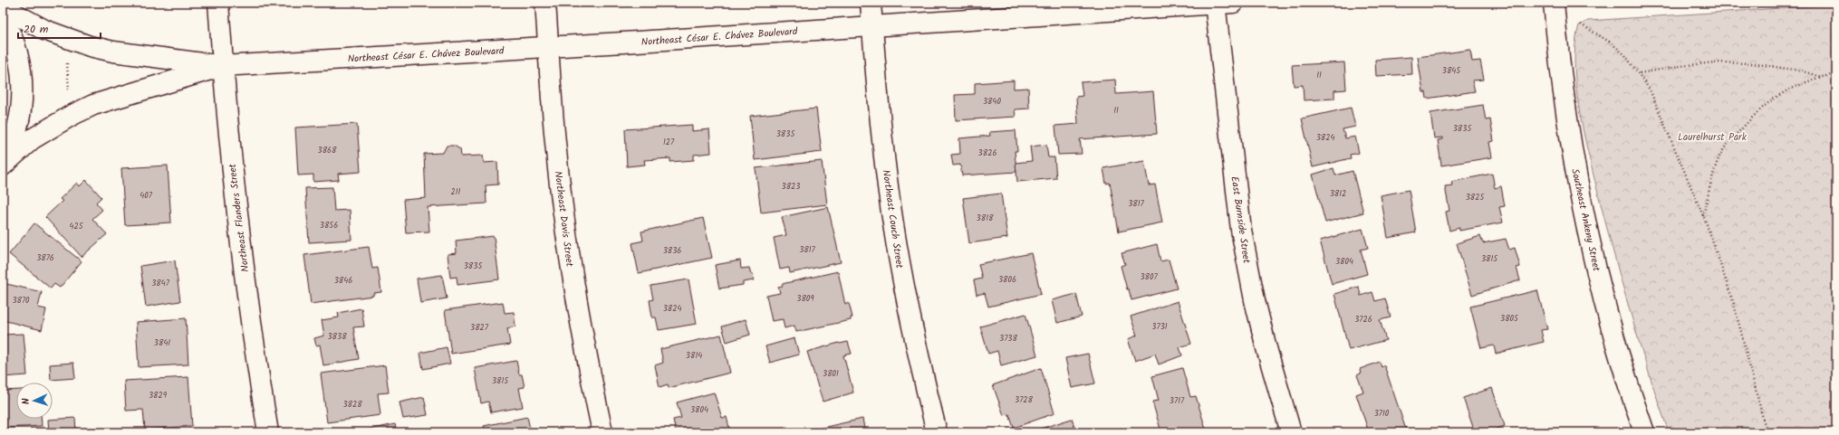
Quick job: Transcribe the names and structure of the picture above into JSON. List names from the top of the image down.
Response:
{
  "streets": {
    "main road": [
      "Northeast César E. Chávez Boulevard",
      "Northeast Flanders Street",
      "Northeast Davis Street",
      "Northeast Couch Street",
      "East Burnside Street",
      "Southeast Ankeny Street"
    ]
  },
  "crossings": [
    ["Northeast César E. Chávez Boulevard", "Northeast Flanders Street"],
    ["Northeast César E. Chávez Boulevard", "Northeast Davis Street"],
    ["Northeast César E. Chávez Boulevard", "Northeast Couch Street"],
    ["Northeast César E. Chávez Boulevard", "East Burnside Street"]
  ],
  "parks": ["Laurelhurst Park"],
  "house_numbers": [
    "3845",
    "11",
    "3840",
    "11",
    "3835",
    "3835",
    "3824",
    "127",
    "3868",
    "3826",
    "3823",
    "211",
    "3812",
    "407",
    "3825",
    "3817",
    "3818",
    "3856",
    "425",
    "3817",
    "3836",
    "3876",
    "3815",
    "3804",
    "3835",
    "3807",
    "3806",
    "3846",
    "3847",
    "3809",
    "3870",
    "3824",
    "3805",
    "3726",
    "3731",
    "3827",
    "3838",
    "3738",
    "3841",
    "3814",
    "3801",
    "3815",
    "3829",
    "3728",
    "3717",
    "3828",
    "3804",
    "3710"
  ],
  "scale_bar": "20 m",
  "north": "left"
}
